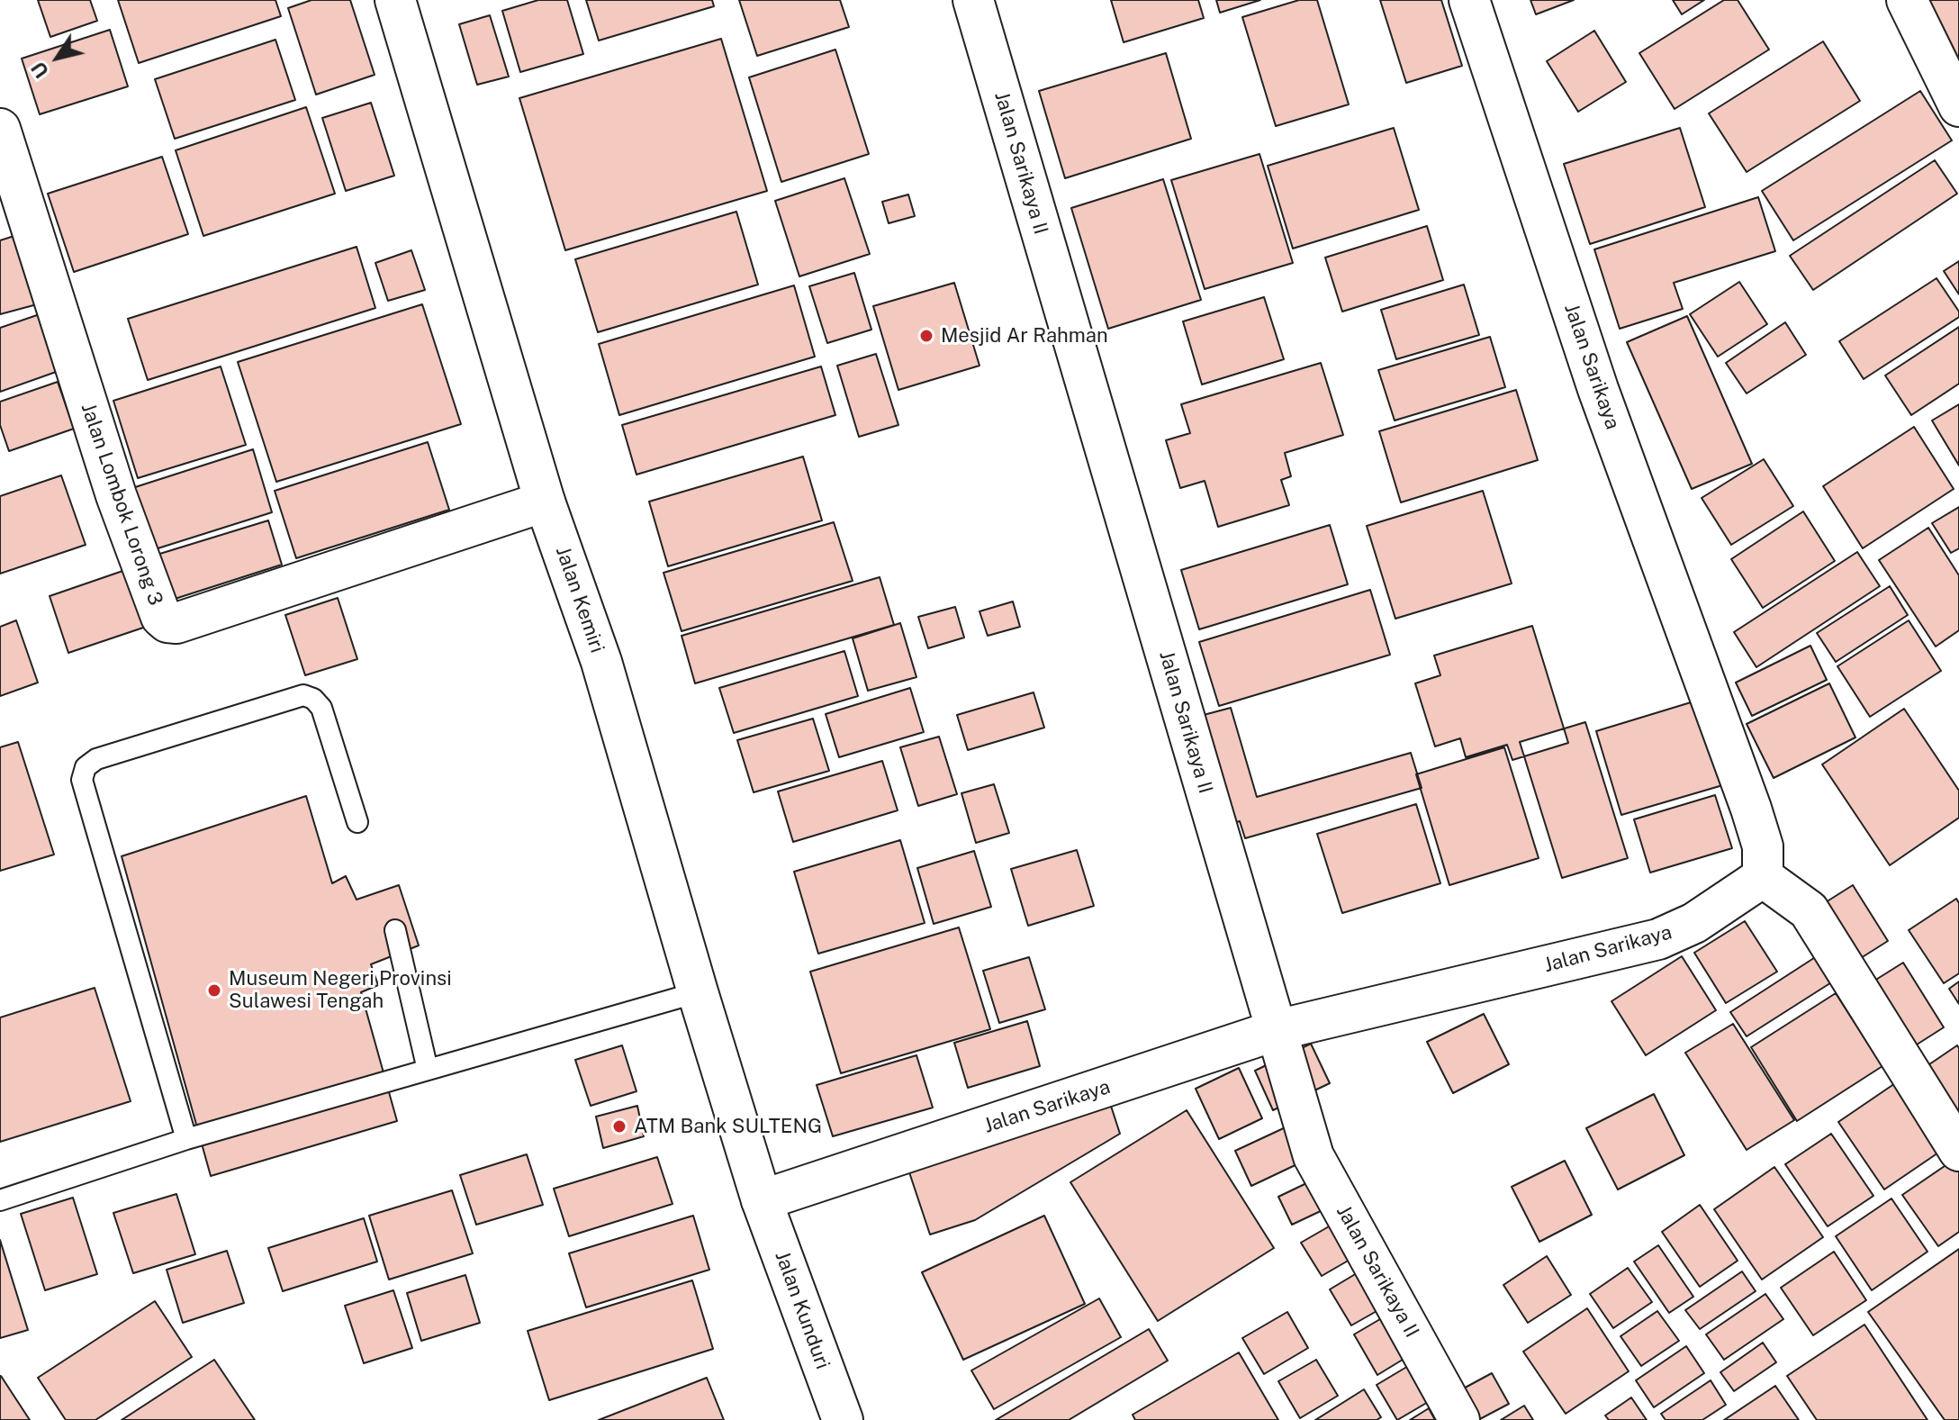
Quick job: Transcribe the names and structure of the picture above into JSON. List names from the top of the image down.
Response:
{
  "streets": {
    "street": [
      "Jalan Sarikaya II",
      "Jalan Sarikaya",
      "Jalan Lombok Lorong 3",
      "Jalan Kemiri",
      "Jalan Kunduri"
    ]
  },
  "crossings": [
    ["Jalan Sarikaya II", "Jalan Sarikaya"],
    ["Jalan Sarikaya", "Jalan Kemiri"],
    ["Jalan Sarikaya", "Jalan Kunduri"],
    ["Jalan Lombok Lorong 3", "Jalan Kemiri"],
    ["Jalan Kemiri", "Jalan Kunduri"]
  ],
  "places": ["Mesjid Ar Rahman", "Museum Negeri Provinsi Sulawesi Tengah", "ATM Bank SULTENG"],
  "north": "bottom left"
}
